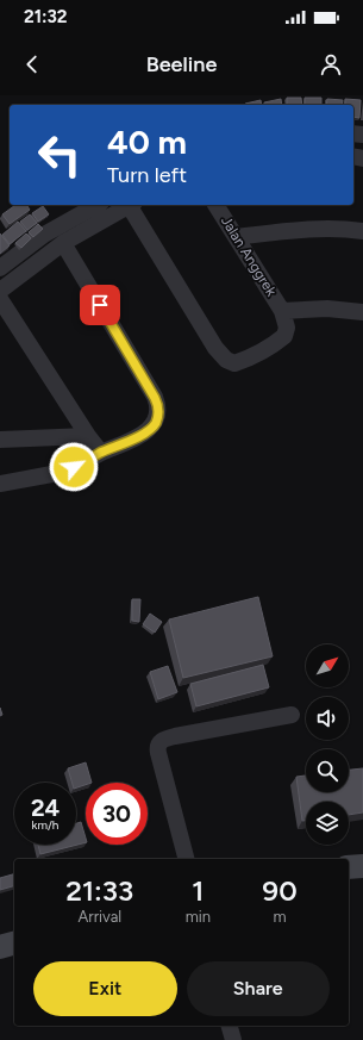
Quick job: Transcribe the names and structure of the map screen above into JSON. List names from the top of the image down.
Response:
{
  "streets": {
    "street": ["Jalan Anggrek"]
  },
  "north": "top right",
  "page": {
    "status": "21:32",
    "header": "Beeline",
    "turn": ["40 m", "Turn left"],
    "speed": "24 km/h",
    "limit": "30",
    "eta": [
      "21:33",
      "Arrival",
      "1",
      "min",
      "90",
      "m"
    ],
    "buttons": ["Exit", "Share"]
  }
}
